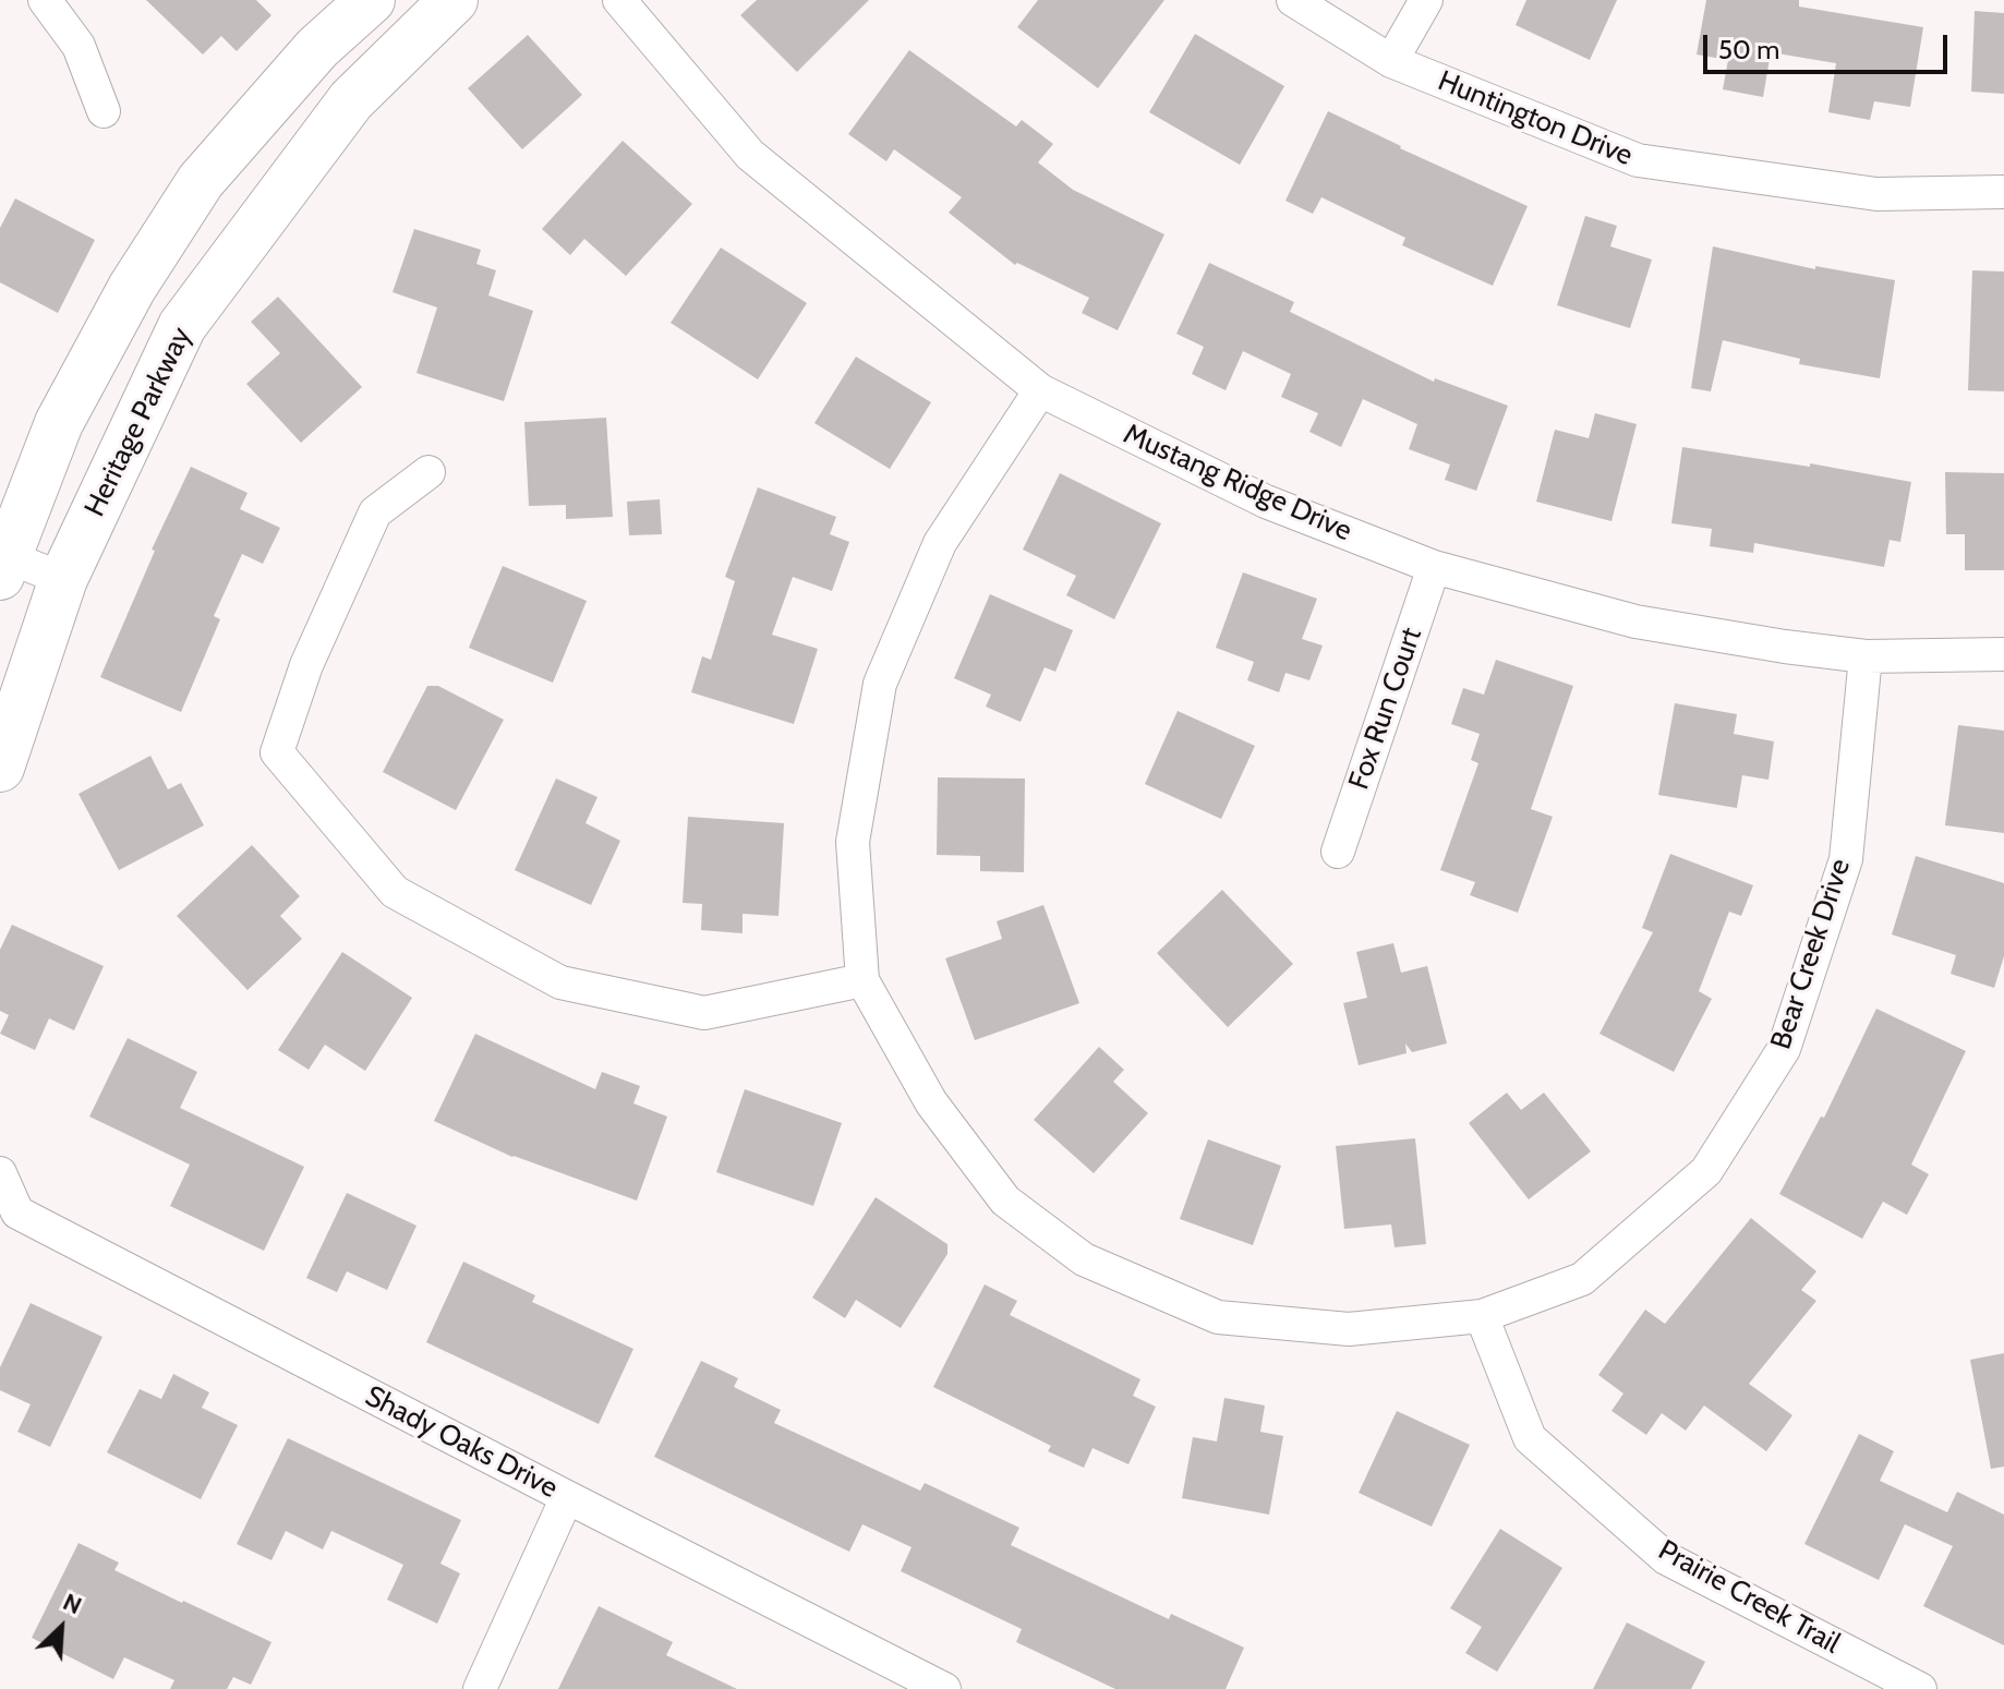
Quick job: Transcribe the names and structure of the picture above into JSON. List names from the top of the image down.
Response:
{
  "streets": {
    "main road": ["Heritage Parkway"],
    "street": [
      "Huntington Drive",
      "Mustang Ridge Drive",
      "Fox Run Court",
      "Bear Creek Drive",
      "Shady Oaks Drive",
      "Prairie Creek Trail"
    ]
  },
  "crossings": [
    ["Mustang Ridge Drive", "Fox Run Court"],
    ["Mustang Ridge Drive", "Bear Creek Drive"],
    ["Bear Creek Drive", "Prairie Creek Trail"]
  ],
  "scale_bar": "50 m",
  "north": "top right"
}
